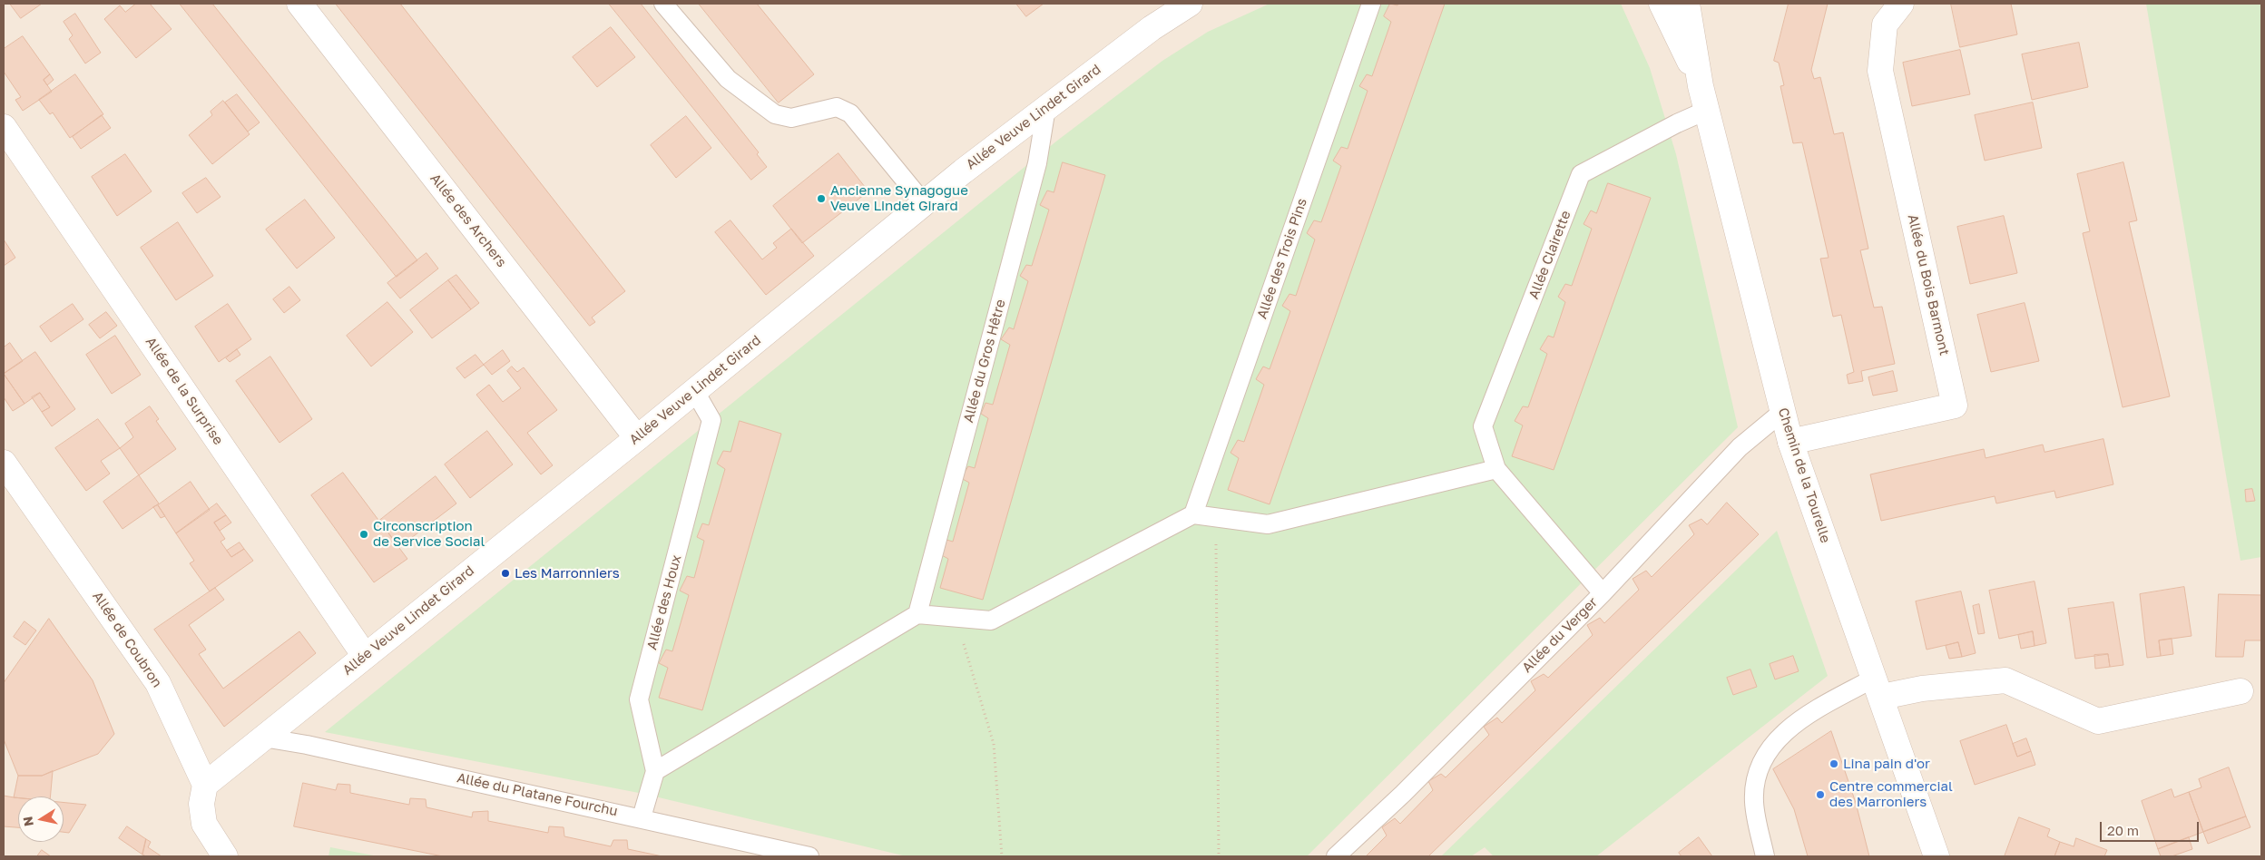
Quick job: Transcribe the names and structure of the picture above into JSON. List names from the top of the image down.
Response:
{
  "streets": {
    "street": [
      "Allée Veuve Lindet Girard",
      "Allée des Archers",
      "Allée du Bois Barmont",
      "Allée de la Surprise",
      "Chemin de la Tourelle",
      "Allée de Coubron"
    ],
    "lane": [
      "Allée Clairette",
      "Allée des Trois Pins",
      "Allée du Gros Hêtre",
      "Allée des Houx",
      "Allée du Verger",
      "Allée du Platane Fourchu"
    ]
  },
  "crossings": [
    ["Allée Veuve Lindet Girard", "Allée des Archers"],
    ["Allée Veuve Lindet Girard", "Allée du Gros Hêtre"],
    ["Allée Veuve Lindet Girard", "Allée de la Surprise"],
    ["Allée Veuve Lindet Girard", "Allée des Houx"],
    ["Allée Veuve Lindet Girard", "Allée de Coubron"],
    ["Allée Veuve Lindet Girard", "Allée du Platane Fourchu"],
    ["Allée Clairette", "Chemin de la Tourelle"],
    ["Allée du Bois Barmont", "Chemin de la Tourelle"],
    ["Chemin de la Tourelle", "Allée du Verger"],
    ["Allée des Houx", "Allée du Platane Fourchu"]
  ],
  "places": [
    "Ancienne Synagogue Veuve Lindet Girard",
    "Circonscription de Service Social",
    "Les Marronniers",
    "Lina pain d'or",
    "Centre commercial des Marroniers"
  ],
  "scale_bar": "20 m",
  "north": "left"
}
